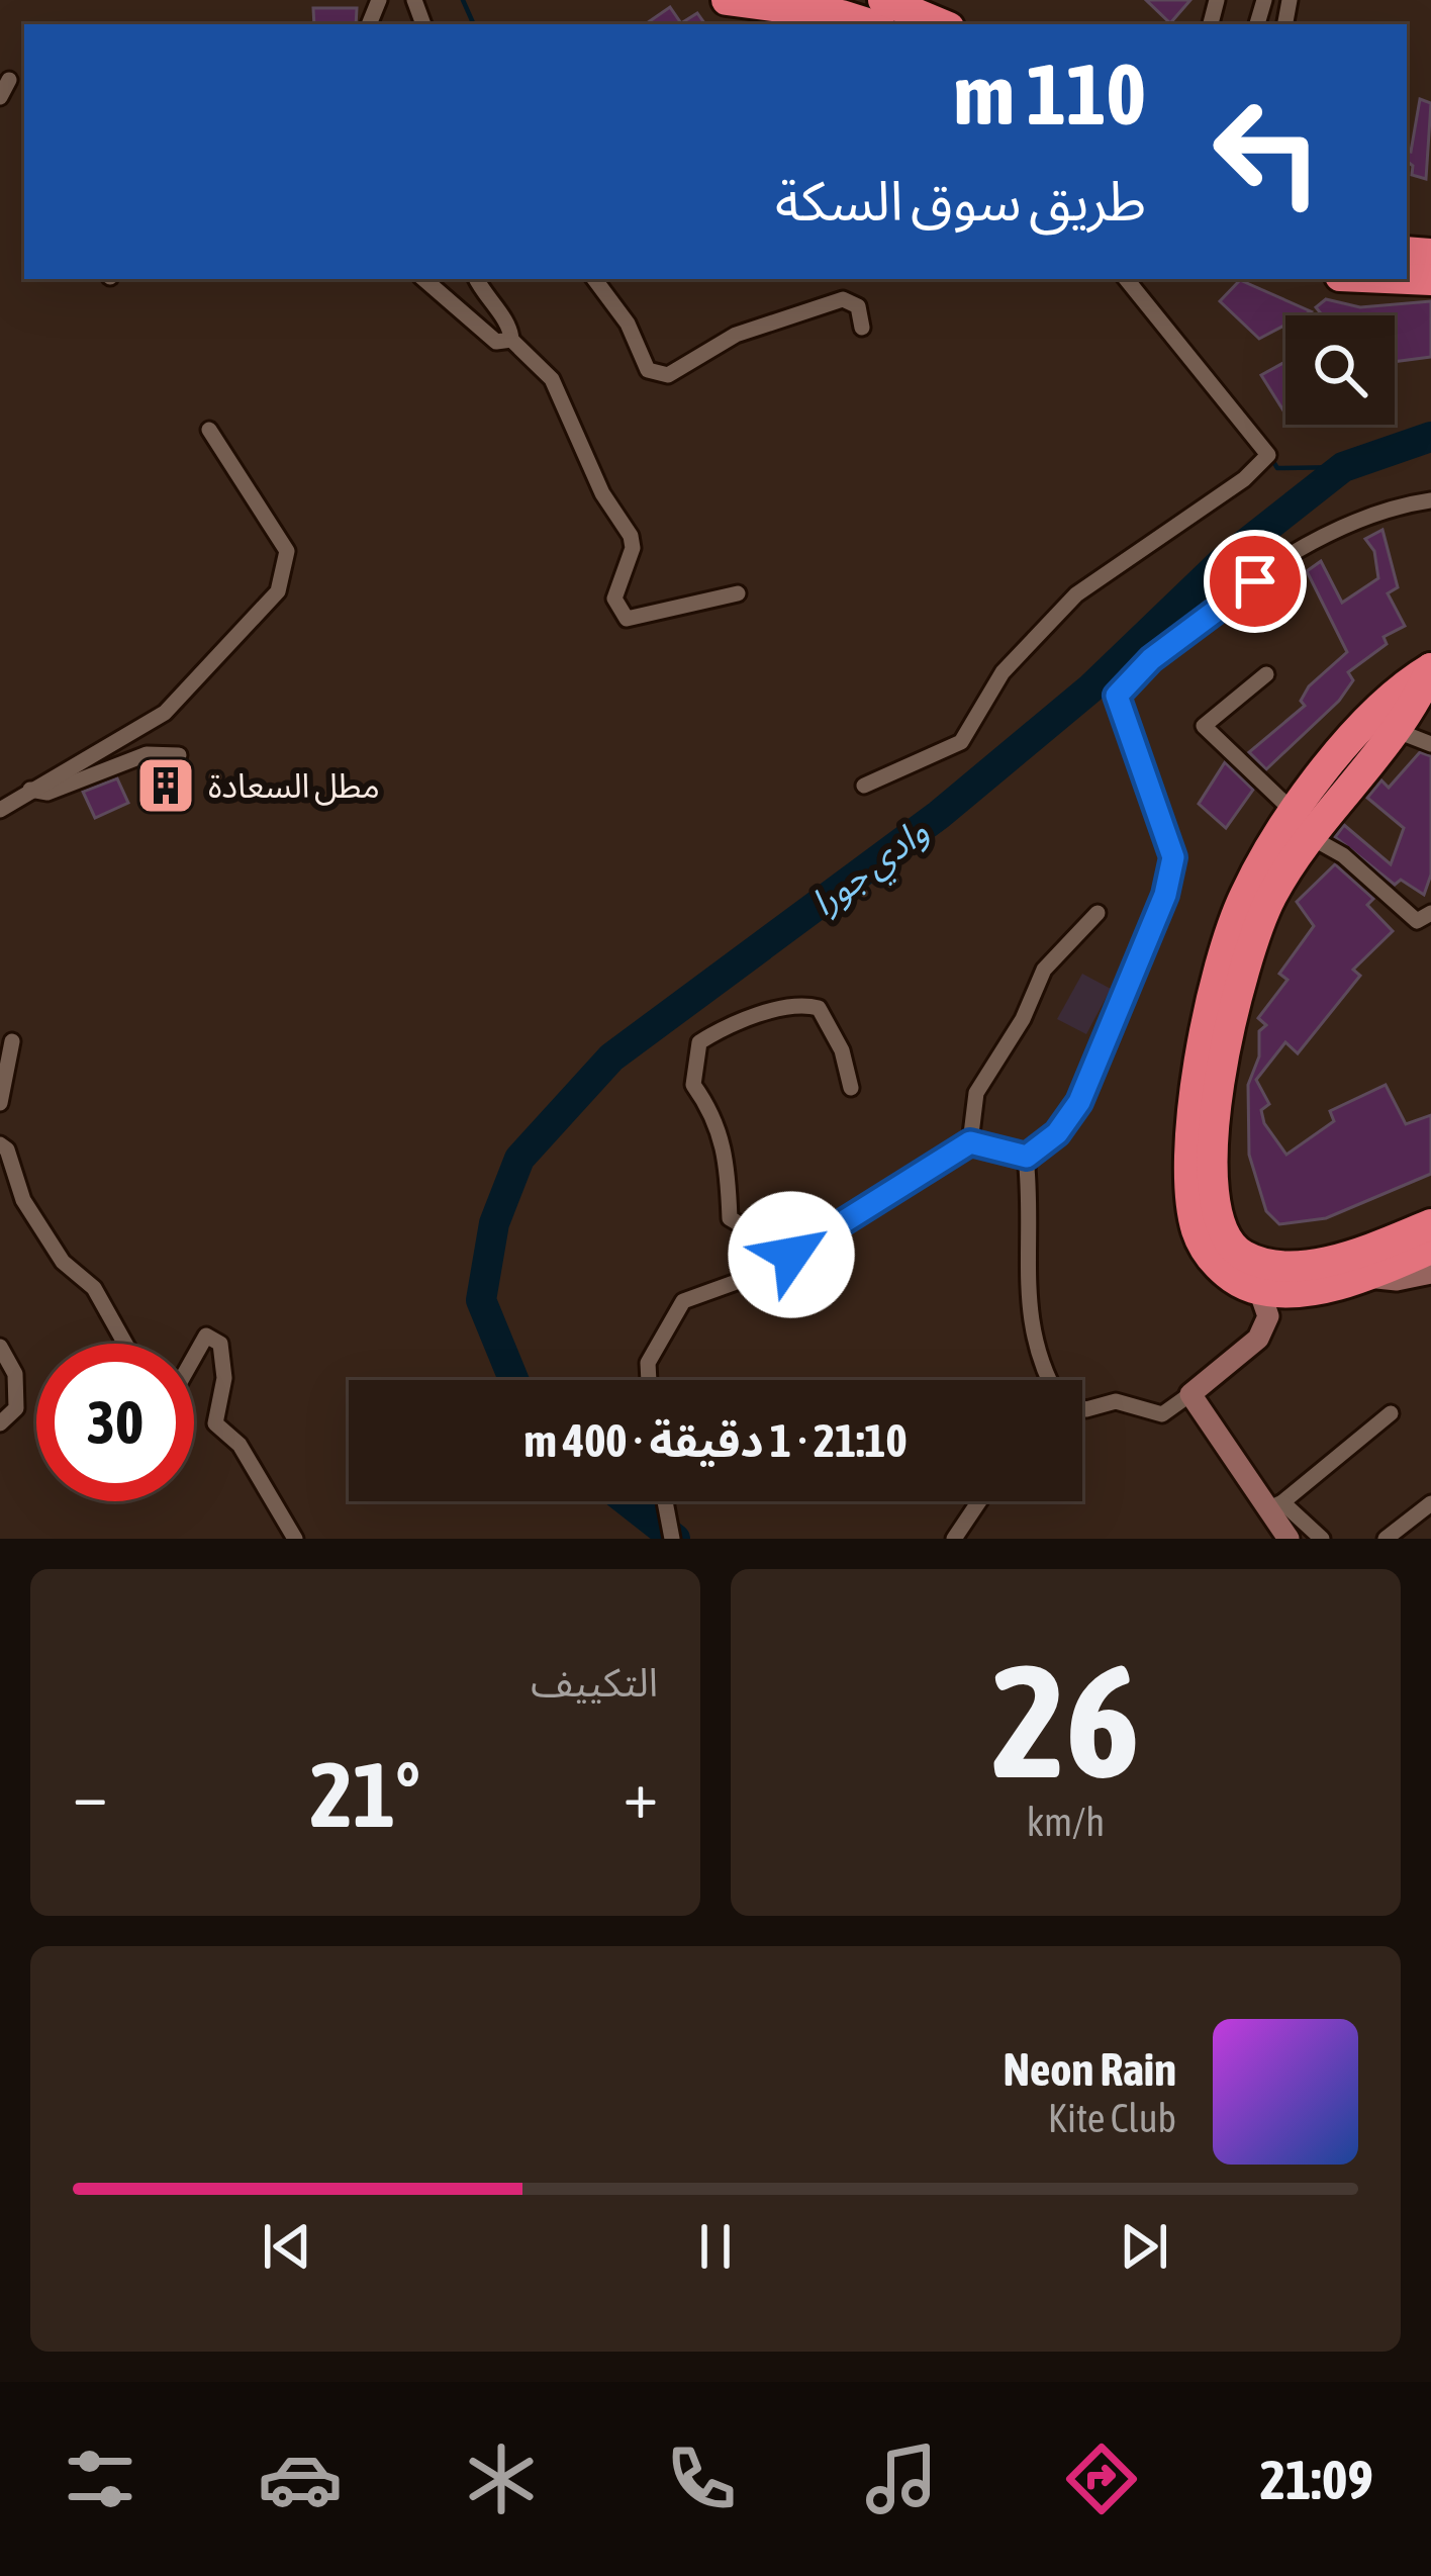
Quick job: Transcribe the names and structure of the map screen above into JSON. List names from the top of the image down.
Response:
{
  "water": ["وادي جورا"],
  "places": {
    "building": ["مطل السعادة"]
  },
  "page": {
    "turn": ["110 m", "طريق سوق السكة"],
    "limit": "30",
    "trip": "21:10 · 1 دقيقة · 400 m",
    "tile": [
      ["26", "km/h"],
      "التكييف"
    ],
    "heat": ["−", "21°", "+"],
    "song": ["Neon Rain", "Kite Club"],
    "tabs": "21:09"
  }
}
